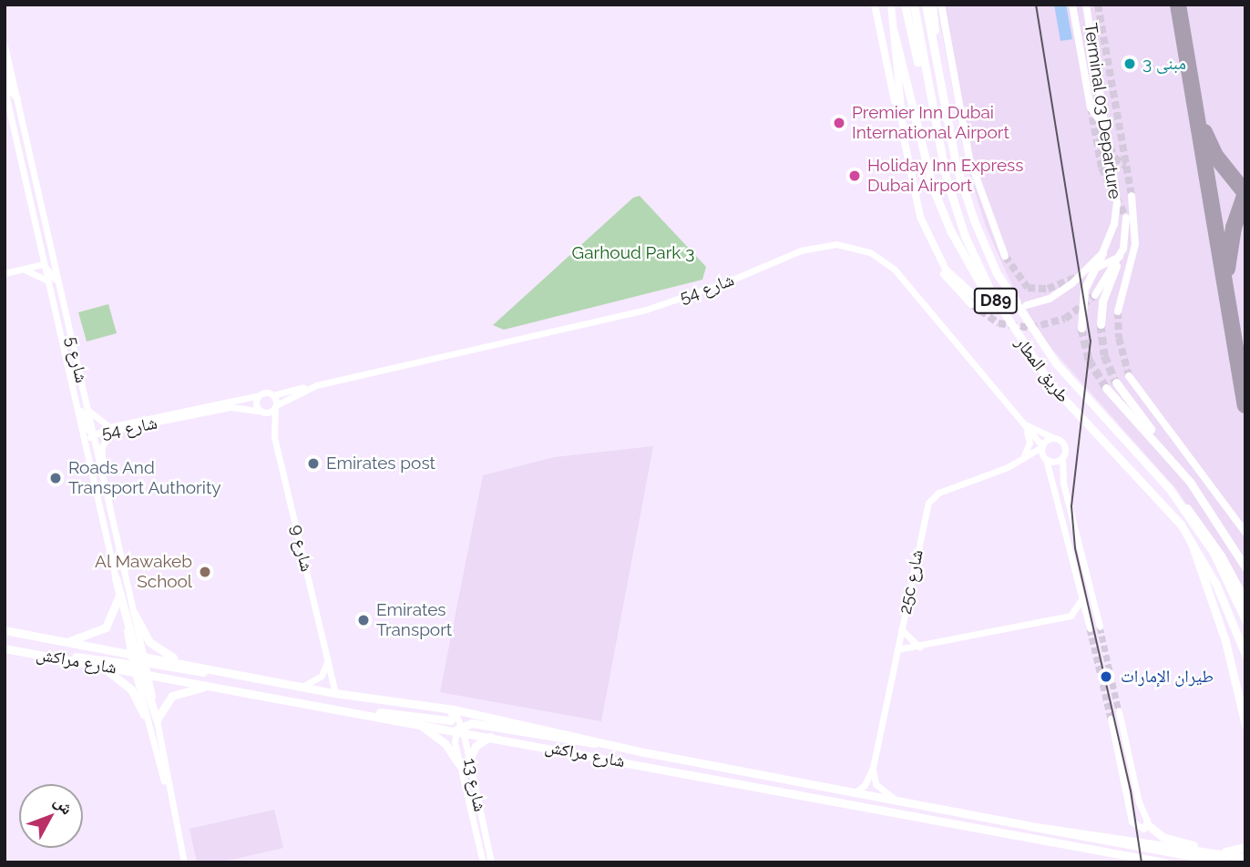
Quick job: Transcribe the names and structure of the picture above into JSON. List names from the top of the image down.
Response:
{
  "streets": {
    "main road": [
      "Terminal 03 Departure",
      "D89",
      "طريق المطار",
      "شارع مراكش"
    ],
    "street": [
      "شارع 54",
      "شارع 5",
      "شارع 9",
      "25c شارع",
      "شارع 13"
    ]
  },
  "crossings": [
    ["شارع 54", "شارع 5"],
    ["شارع 54", "شارع 9"],
    ["شارع 54", "25c شارع"],
    ["شارع 5", "شارع مراكش"],
    ["شارع 9", "شارع مراكش"],
    ["25c شارع", "شارع مراكش"],
    ["شارع مراكش", "شارع 13"]
  ],
  "parks": ["Garhoud Park 3"],
  "places": [
    "مبنى 3",
    "Premier Inn Dubai International Airport",
    "Holiday Inn Express Dubai Airport",
    "Emirates post",
    "Roads And Transport Authority",
    "Al Mawakeb School",
    "Emirates Transport",
    "طيران الإمارات"
  ],
  "north": "top right"
}
